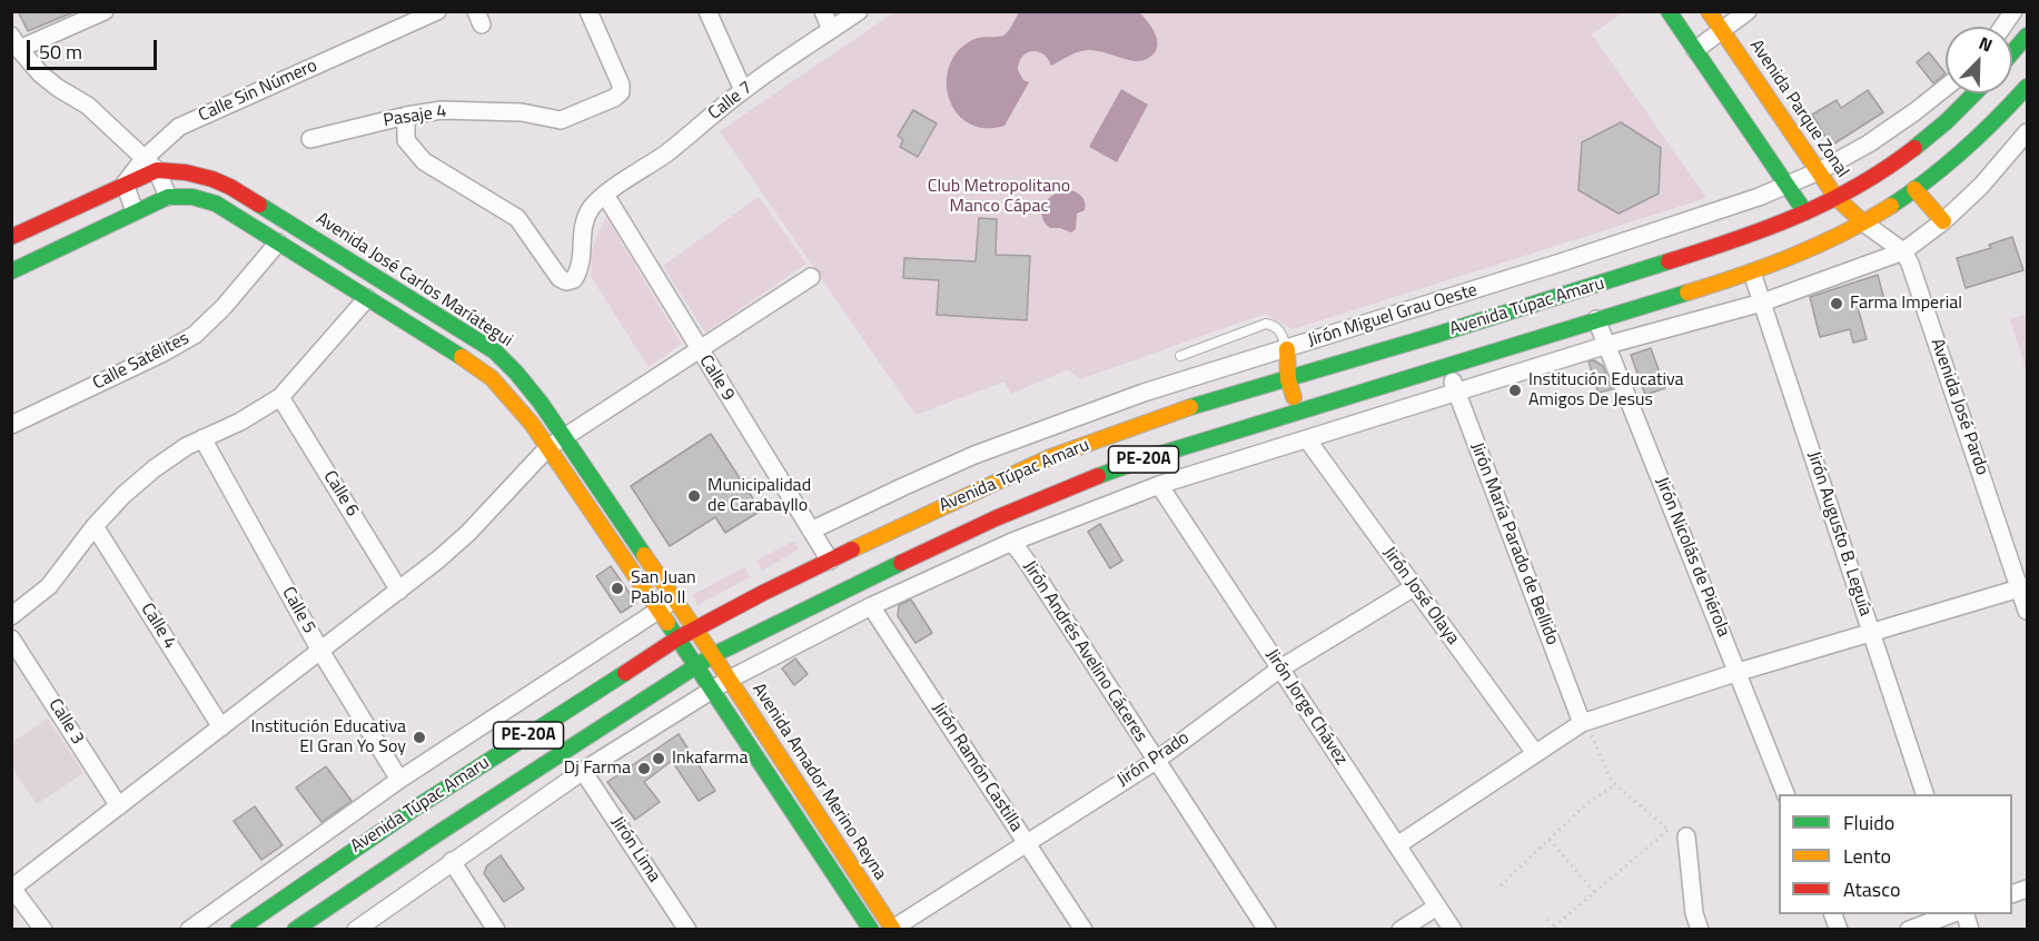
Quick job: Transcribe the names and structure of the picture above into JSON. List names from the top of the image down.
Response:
{
  "streets": {
    "main road": [
      "Avenida Parque Zonal",
      "Avenida José Carlos Maríategui",
      "Avenida Túpac Amaru",
      "PE-20A",
      "Avenida Amador Merino Reyna"
    ],
    "street": [
      "Calle Sin Número",
      "Calle 7",
      "Pasaje 4",
      "Jirón Miguel Grau Oeste",
      "Calle Satélites",
      "Calle 9",
      "Avenida José Pardo",
      "Calle 6",
      "Jirón Augusto B. Leguía",
      "Jirón María Parado de Bellido",
      "Jirón Nicolás de Piérola",
      "Jirón José Olaya",
      "Calle 5",
      "Calle 4",
      "Jirón Andrés Avelino Cáceres",
      "Jirón Jorge Chávez",
      "Calle 3",
      "Jirón Prado",
      "Jirón Ramón Castilla",
      "Jirón Lima"
    ]
  },
  "crossings": [
    ["Calle Sin Número", "Avenida José Carlos Maríategui"],
    ["Calle 7", "Pasaje 4"],
    ["Calle 7", "Calle 9"],
    ["Avenida Parque Zonal", "Avenida Túpac Amaru"],
    ["Avenida Parque Zonal", "Jirón Miguel Grau Oeste"],
    ["Avenida José Carlos Maríategui", "Avenida Túpac Amaru"],
    ["Avenida José Carlos Maríategui", "Avenida Amador Merino Reyna"],
    ["Avenida Túpac Amaru", "Calle 9"],
    ["Avenida Túpac Amaru", "Jirón Augusto B. Leguía"],
    ["Avenida Túpac Amaru", "Jirón María Parado de Bellido"],
    ["Avenida Túpac Amaru", "Jirón Nicolás de Piérola"],
    ["Avenida Túpac Amaru", "Calle 5"],
    ["Avenida Túpac Amaru", "Avenida Amador Merino Reyna"],
    ["Jirón Miguel Grau Oeste", "Calle 9"],
    ["Jirón José Olaya", "Jirón Prado"],
    ["Jirón Andrés Avelino Cáceres", "Jirón Prado"],
    ["Jirón Jorge Chávez", "Jirón Prado"],
    ["Jirón Prado", "Jirón Ramón Castilla"],
    ["Jirón Prado", "Avenida Amador Merino Reyna"]
  ],
  "parks": ["Club Metropolitano Manco Cápac"],
  "places": [
    "Farma Imperial",
    "Institución Educativa Amigos De Jesus",
    "Municipalidad de Carabayllo",
    "San Juan Pablo II",
    "Institución Educativa El Gran Yo Soy",
    "Inkafarma",
    "Dj Farma"
  ],
  "legend": ["Fluido", "Lento", "Atasco"],
  "scale_bar": "50 m",
  "north": "top right"
}
